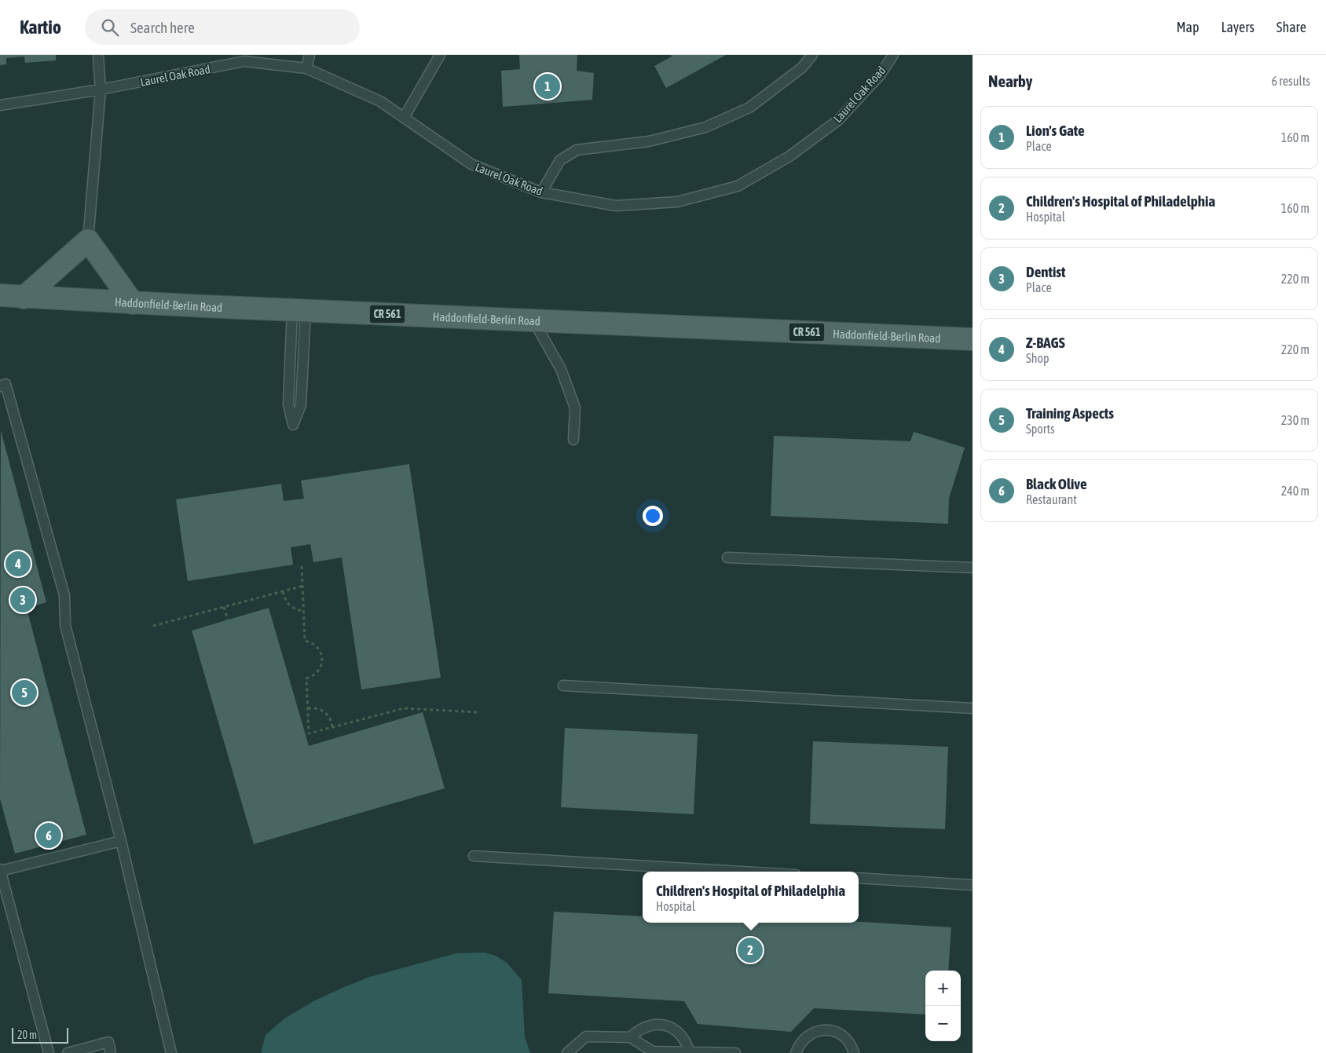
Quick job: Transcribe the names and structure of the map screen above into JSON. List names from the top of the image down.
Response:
{
  "streets": {
    "main road": ["Haddonfield-Berlin Road", "CR 561"],
    "lane": ["Laurel Oak Road"]
  },
  "scale_bar": "20 m",
  "page": {
    "header": "Kartio",
    "search": "Search here",
    "nav": ["Map", "Layers", "Share"],
    "heading": ["Nearby", "6 results"],
    "pins": [
      "1",
      "4",
      "3",
      "5",
      "6",
      "2"
    ],
    "list": [
      {
        "mark": "1",
        "name": "Lion's Gate",
        "note": "Place",
        "value": "160 m"
      },
      {
        "mark": "2",
        "name": "Children's Hospital of Philadelphia",
        "note": "Hospital",
        "value": "160 m"
      },
      {
        "mark": "3",
        "name": "Dentist",
        "note": "Place",
        "value": "220 m"
      },
      {
        "mark": "4",
        "name": "Z-BAGS",
        "note": "Shop",
        "value": "220 m"
      },
      {
        "mark": "5",
        "name": "Training Aspects",
        "note": "Sports",
        "value": "230 m"
      },
      {
        "mark": "6",
        "name": "Black Olive",
        "note": "Restaurant",
        "value": "240 m"
      }
    ],
    "popup": ["Children's Hospital of Philadelphia", "Hospital"],
    "map_buttons": ["+", "−"],
    "scale": "20 m"
  }
}
